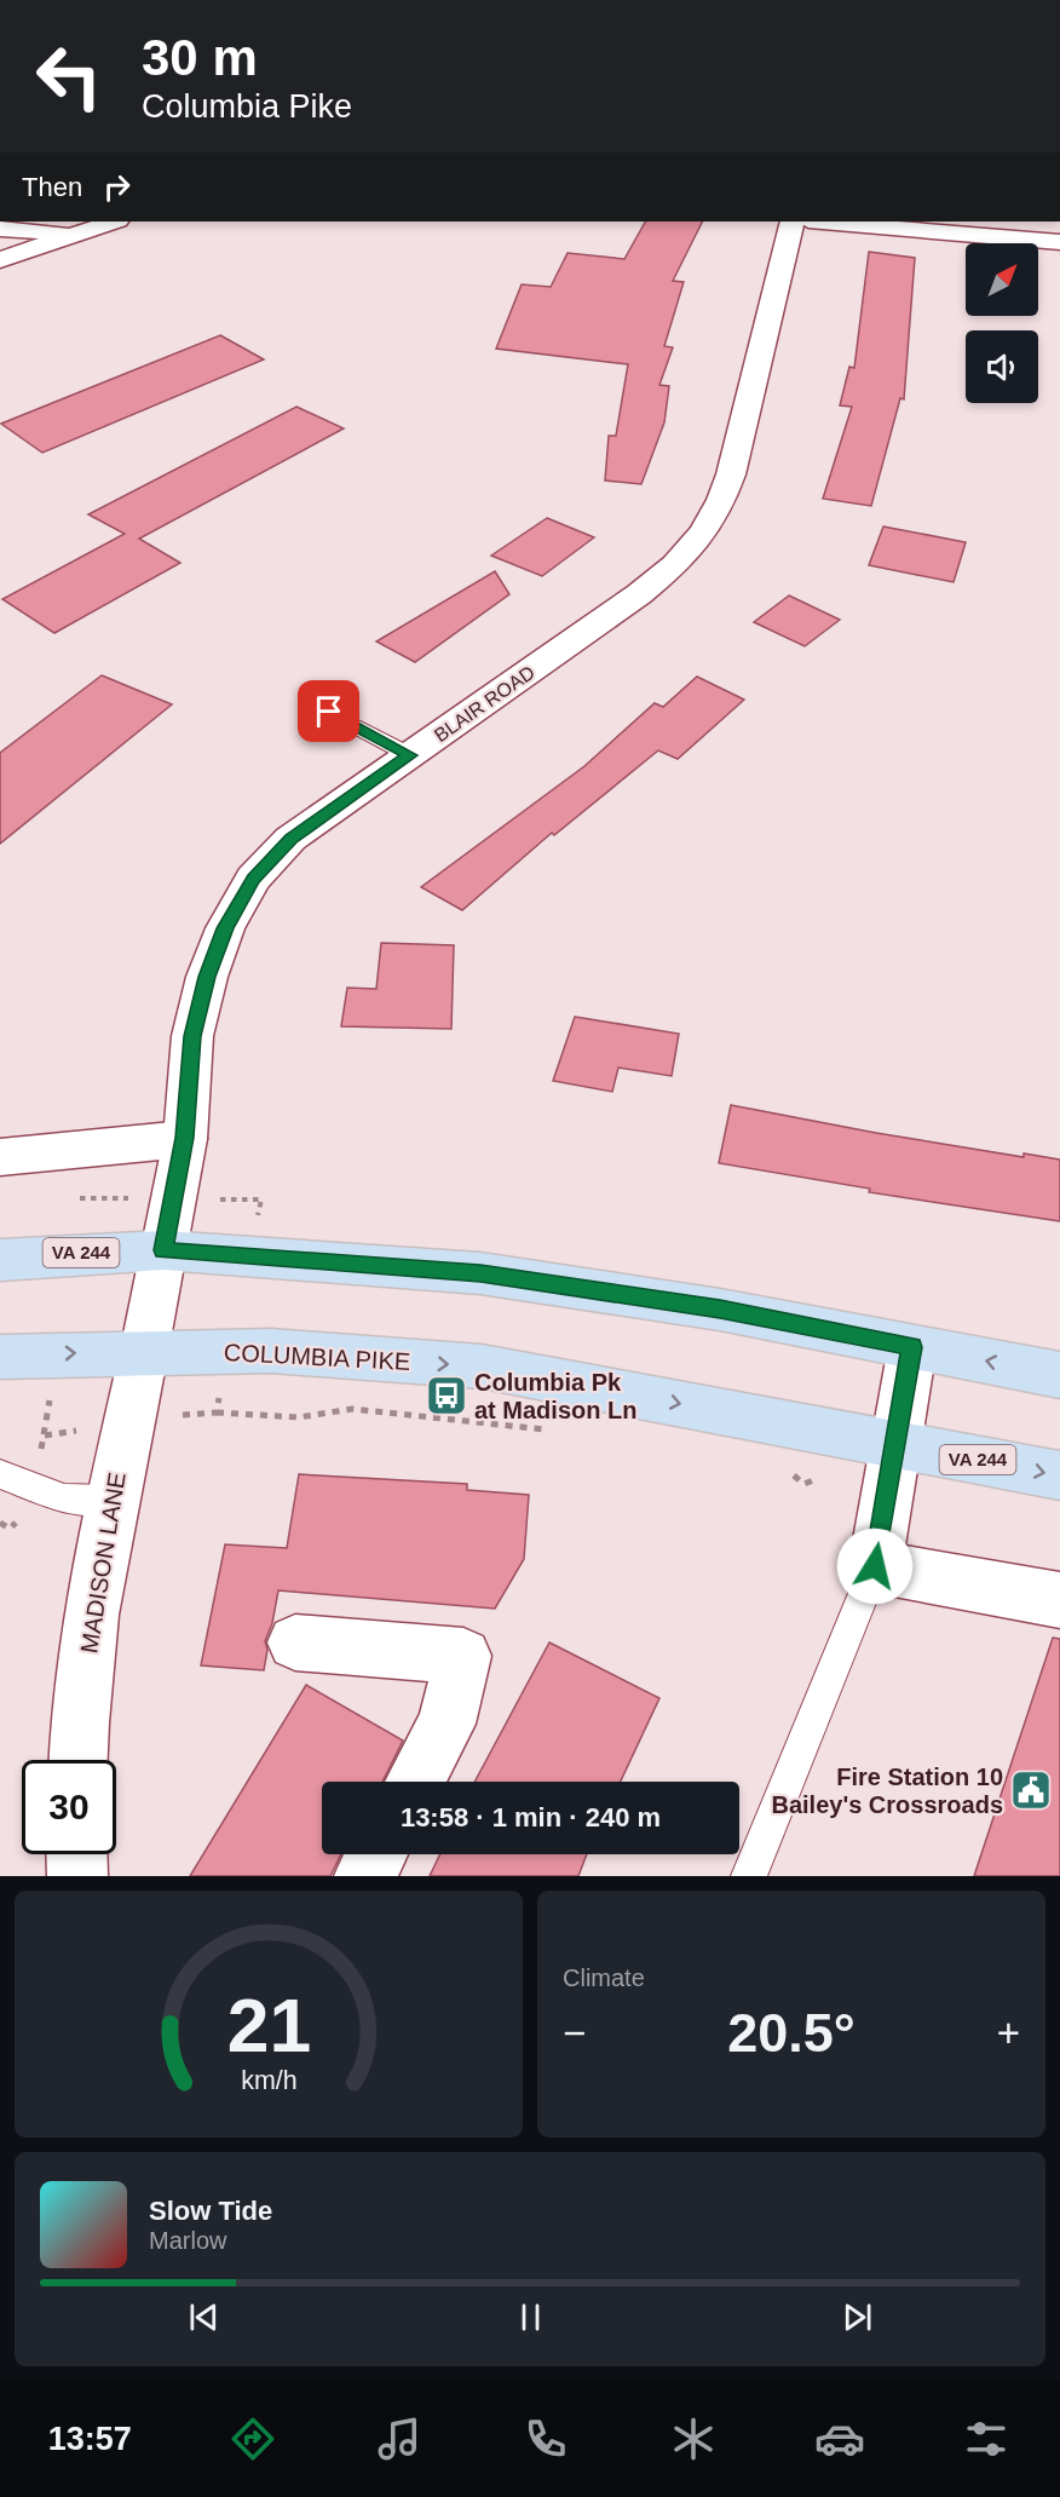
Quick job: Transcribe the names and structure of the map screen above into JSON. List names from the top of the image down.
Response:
{
  "streets": {
    "main road": ["VA 244", "COLUMBIA PIKE"],
    "street": ["BLAIR ROAD", "MADISON LANE"]
  },
  "crossings": [
    ["BLAIR ROAD", "VA 244"],
    ["BLAIR ROAD", "COLUMBIA PIKE"],
    ["BLAIR ROAD", "MADISON LANE"],
    ["COLUMBIA PIKE", "MADISON LANE"]
  ],
  "places": {
    "bus stop": ["Columbia Pk at Madison Ln"],
    "public building": ["Fire Station 10 Bailey's Crossroads"]
  },
  "north": "top right",
  "page": {
    "turn": ["30 m", "Columbia Pike"],
    "then": "Then",
    "limit": "30",
    "trip": "13:58 · 1 min · 240 m",
    "tile": "Climate",
    "heat": ["−", "20.5°", "+"],
    "song": ["Slow Tide", "Marlow"],
    "tabs": "13:57",
    "gauge": ["21", "km/h"]
  }
}
